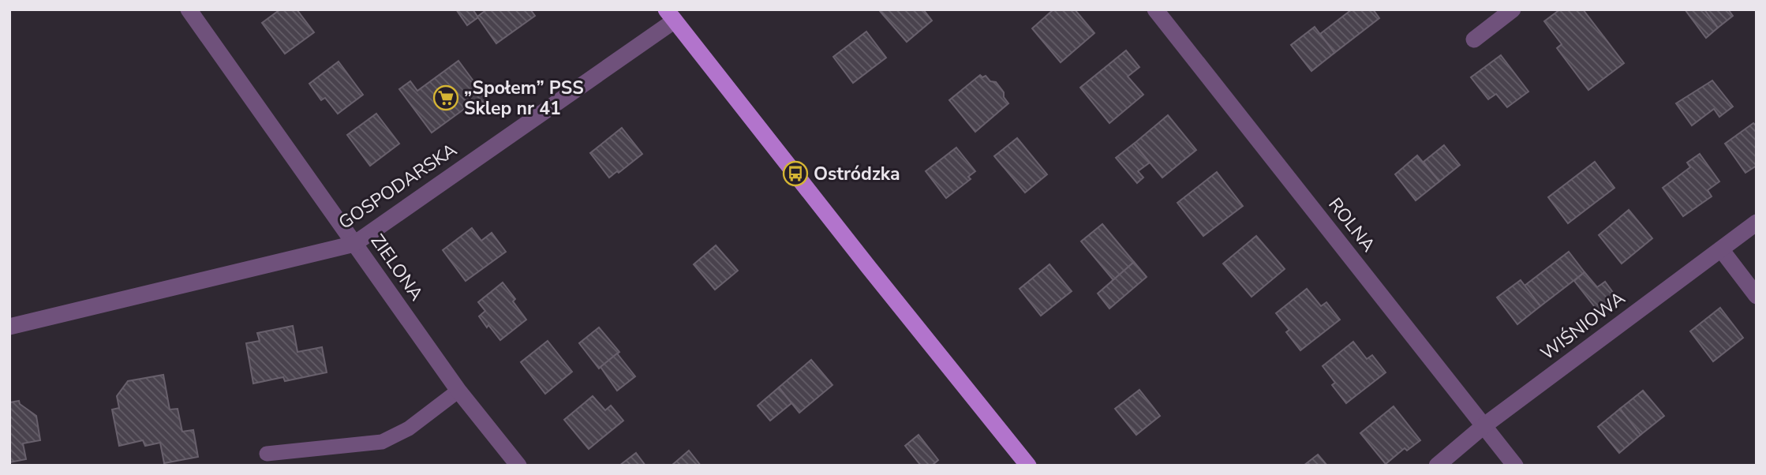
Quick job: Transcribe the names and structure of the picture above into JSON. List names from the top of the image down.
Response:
{
  "streets": {
    "street": [
      "GOSPODARSKA",
      "ROLNA",
      "ZIELONA",
      "WIŚNIOWA"
    ]
  },
  "crossings": [
    ["GOSPODARSKA", "ZIELONA"],
    ["ROLNA", "WIŚNIOWA"]
  ],
  "places": {
    "supermarket": ["„Społem” PSS Sklep nr 41"],
    "bus stop": ["Ostródzka"]
  }
}
